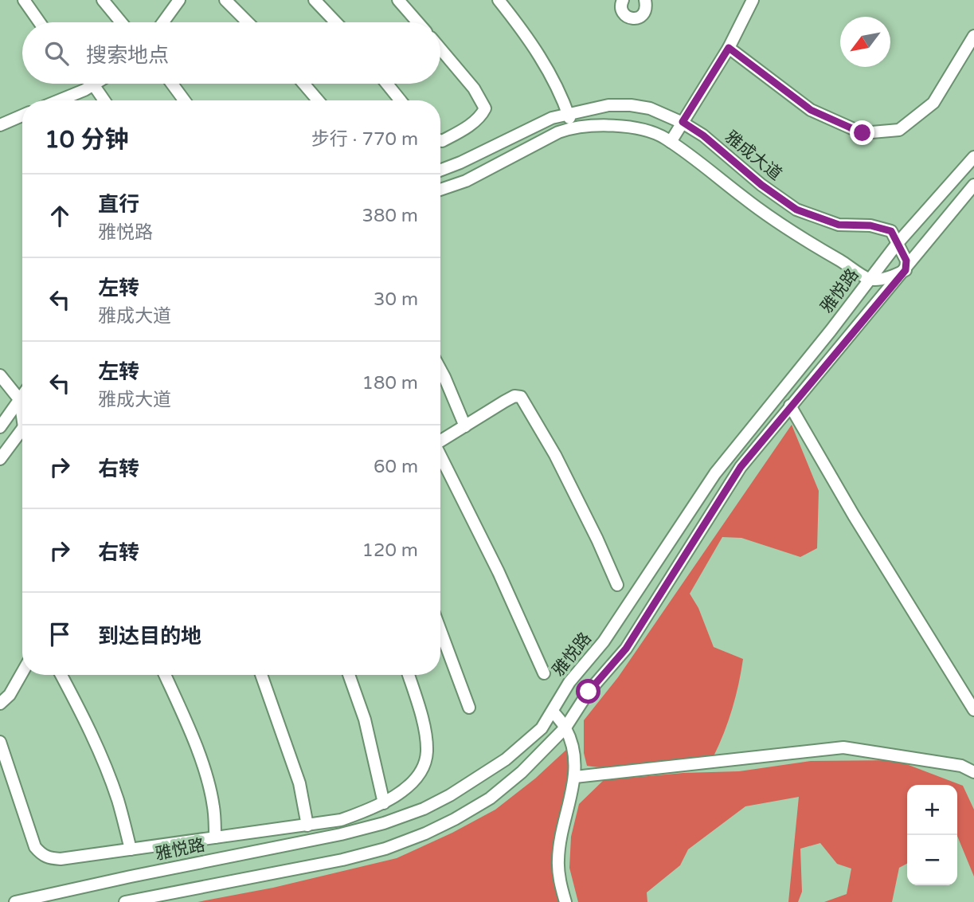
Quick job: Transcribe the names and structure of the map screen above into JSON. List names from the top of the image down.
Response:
{
  "streets": {
    "street": ["雅成大道", "雅悦路"]
  },
  "crossings": [
    ["雅成大道", "雅悦路"]
  ],
  "north": "bottom left",
  "page": {
    "search": "搜索地点",
    "heading": ["10 分钟", "步行 · 770 m"],
    "list": [
      ["直行", "雅悦路", "380 m"],
      ["左转", "雅成大道", "30 m"],
      ["左转", "雅成大道", "180 m"],
      ["右转", "60 m"],
      ["右转", "120 m"],
      "到达目的地"
    ],
    "map_buttons": ["+", "−"]
  }
}
